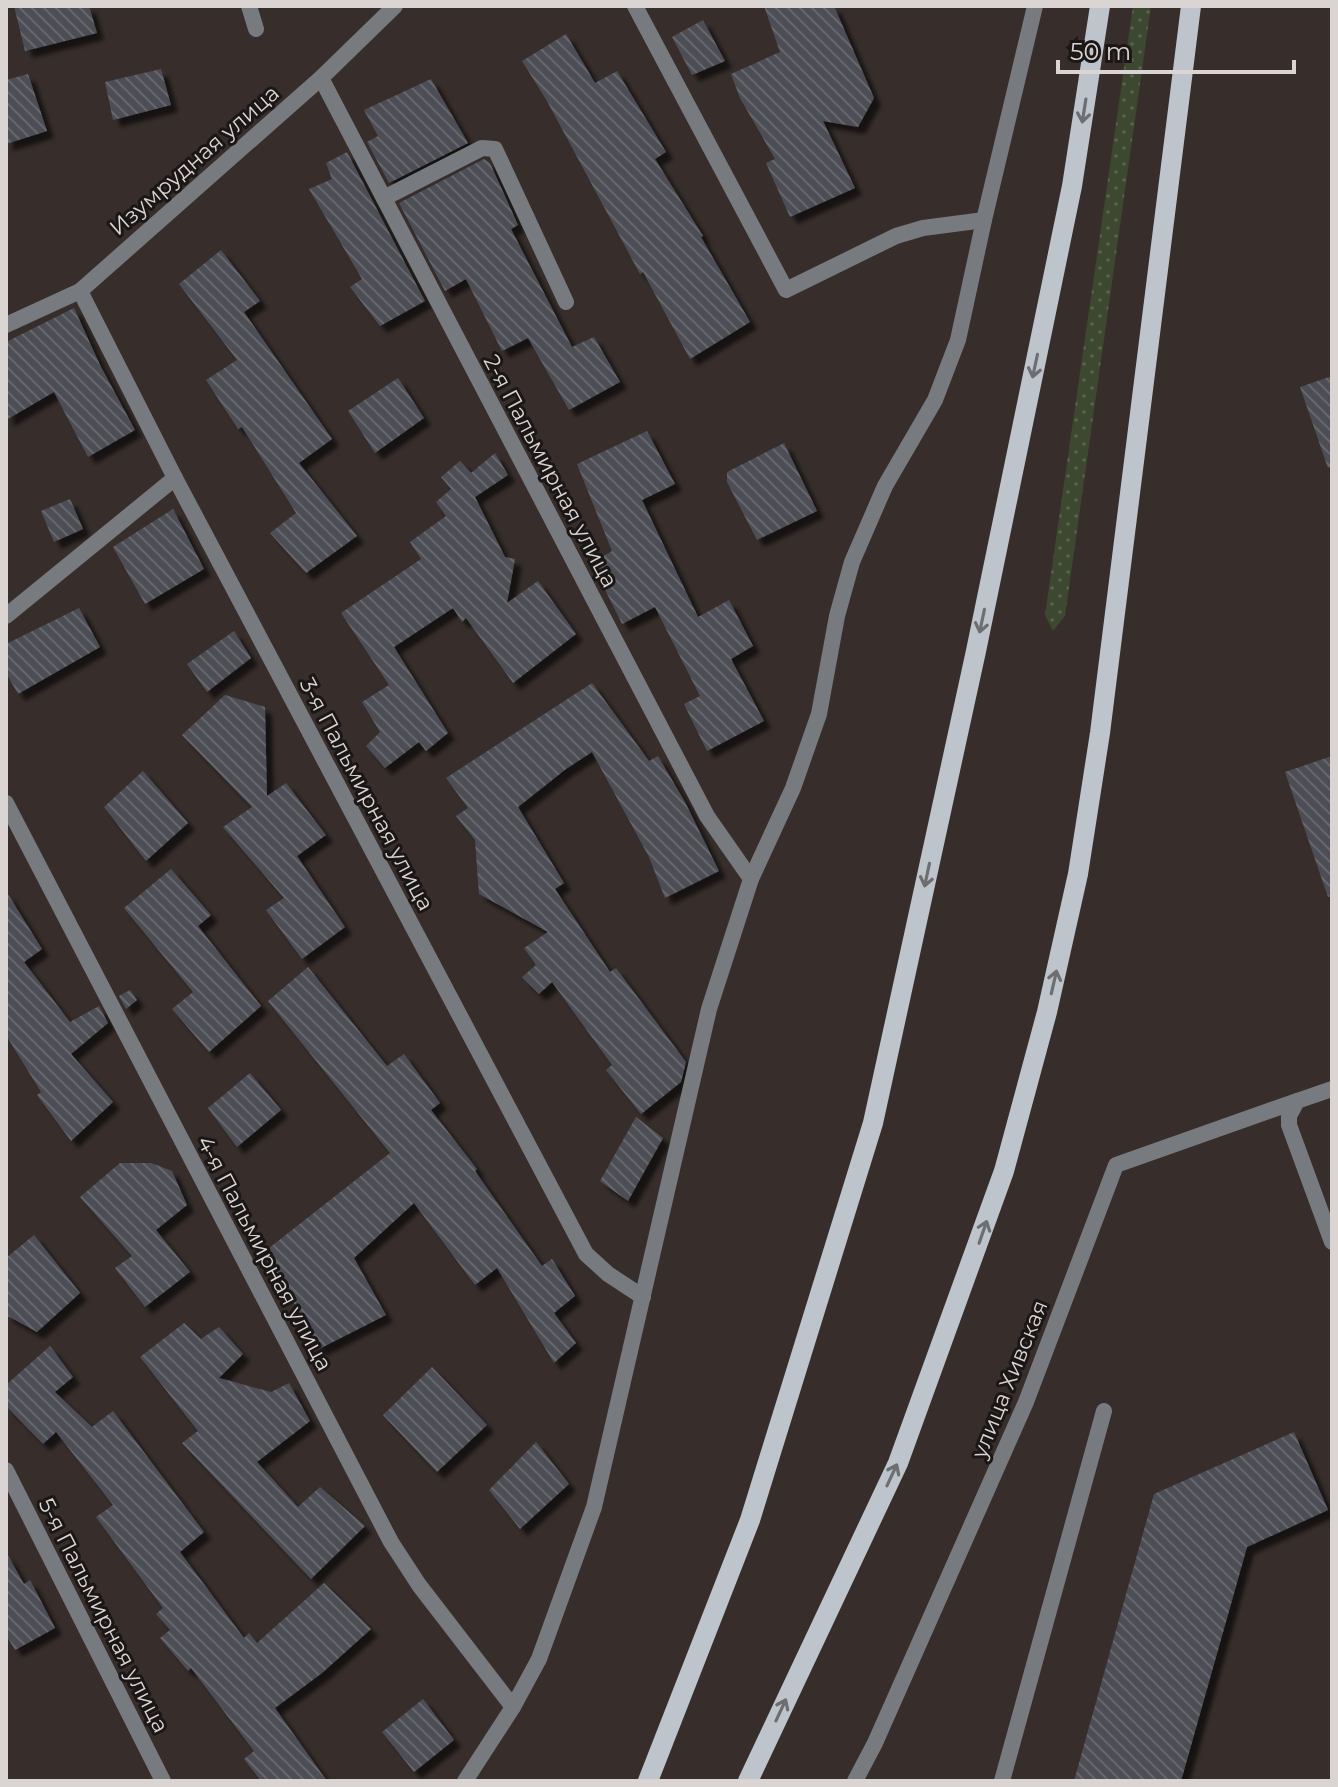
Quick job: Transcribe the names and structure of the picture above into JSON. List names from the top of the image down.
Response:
{
  "streets": {
    "street": [
      "Изумрудная улица",
      "2-я Пальмирная улица",
      "3-я Пальмирная улица",
      "4-я Пальмирная улица",
      "улица Хивская",
      "5-я Пальмирная улица"
    ]
  },
  "crossings": [
    ["Изумрудная улица", "2-я Пальмирная улица"],
    ["Изумрудная улица", "3-я Пальмирная улица"]
  ],
  "scale_bar": "50 m"
}
